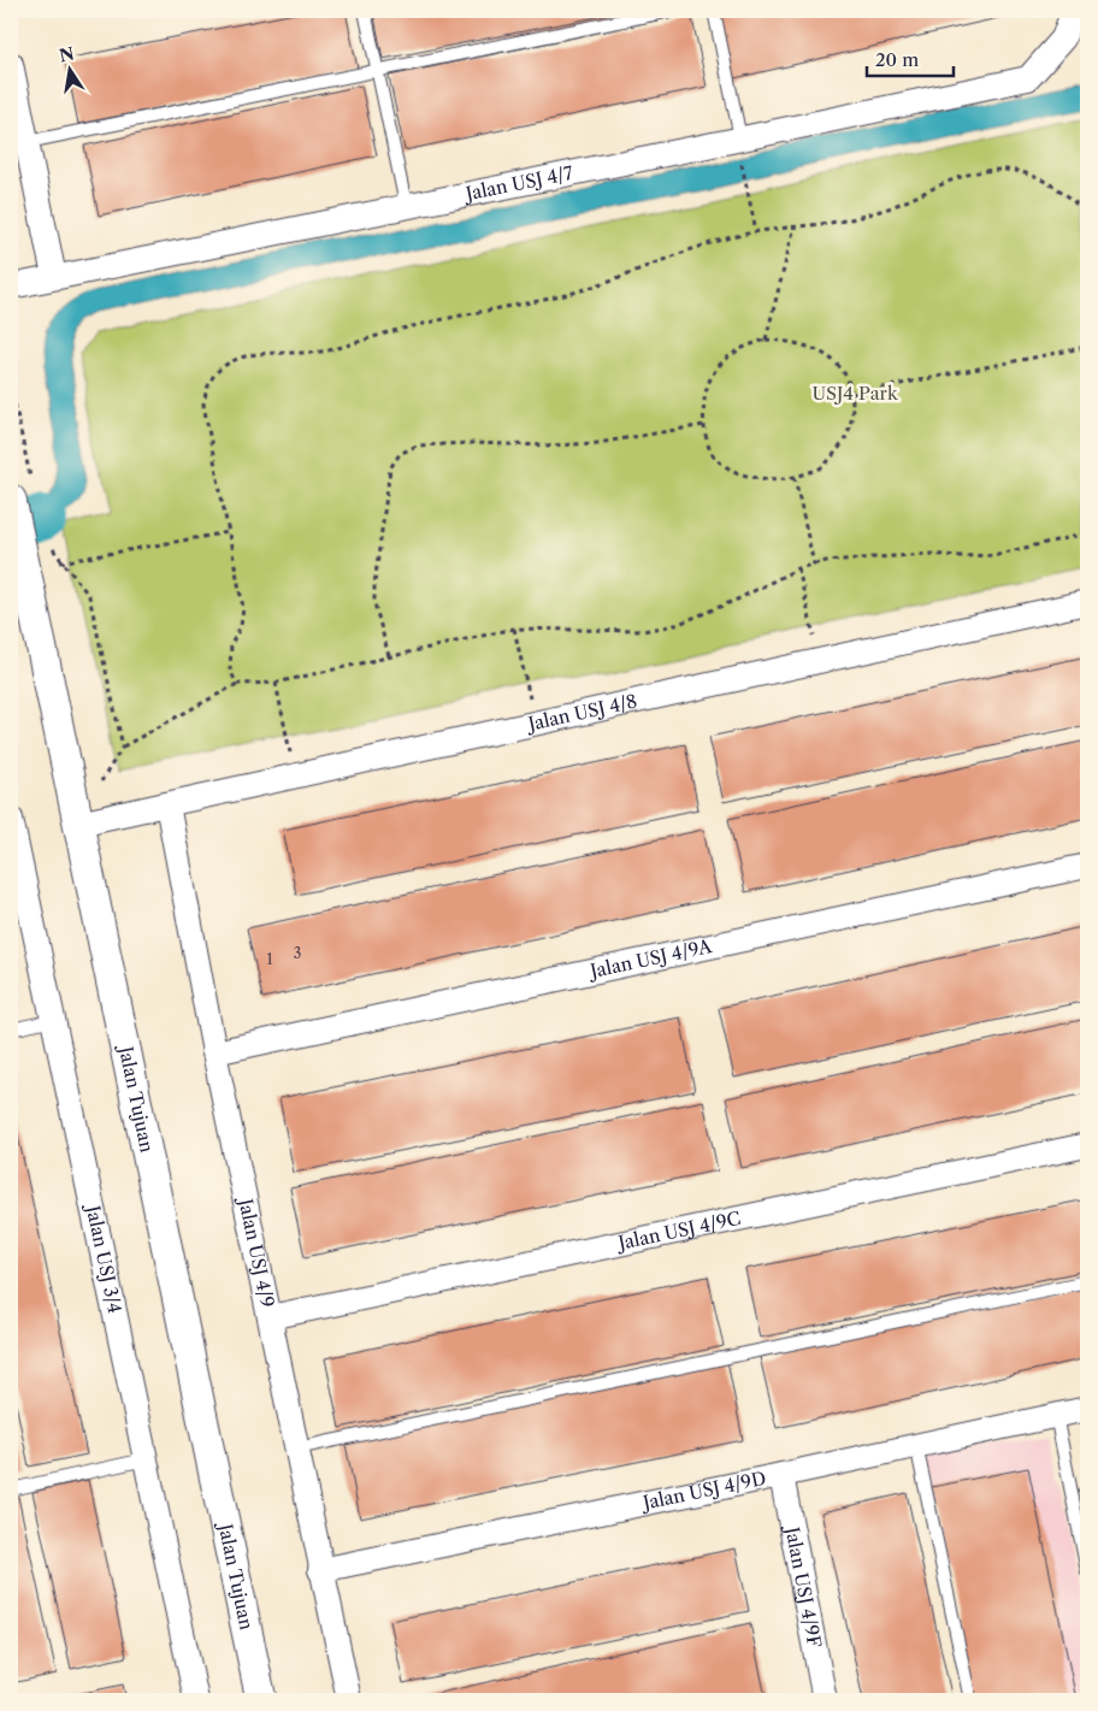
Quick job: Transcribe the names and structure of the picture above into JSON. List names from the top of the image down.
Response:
{
  "streets": {
    "street": [
      "Jalan USJ 4/7",
      "Jalan USJ 4/8",
      "Jalan USJ 4/9A",
      "Jalan Tujuan",
      "Jalan USJ 4/9C",
      "Jalan USJ 4/9",
      "Jalan USJ 3/4",
      "Jalan USJ 4/9D",
      "Jalan USJ 4/9F"
    ]
  },
  "crossings": [
    ["Jalan USJ 4/8", "Jalan Tujuan"],
    ["Jalan USJ 4/8", "Jalan USJ 4/9"],
    ["Jalan USJ 4/9A", "Jalan USJ 4/9"],
    ["Jalan USJ 4/9C", "Jalan USJ 4/9"],
    ["Jalan USJ 4/9", "Jalan USJ 4/9D"],
    ["Jalan USJ 4/9D", "Jalan USJ 4/9F"]
  ],
  "parks": ["USJ4 Park"],
  "house_numbers": ["3", "1"],
  "scale_bar": "20 m",
  "north": "top"
}
